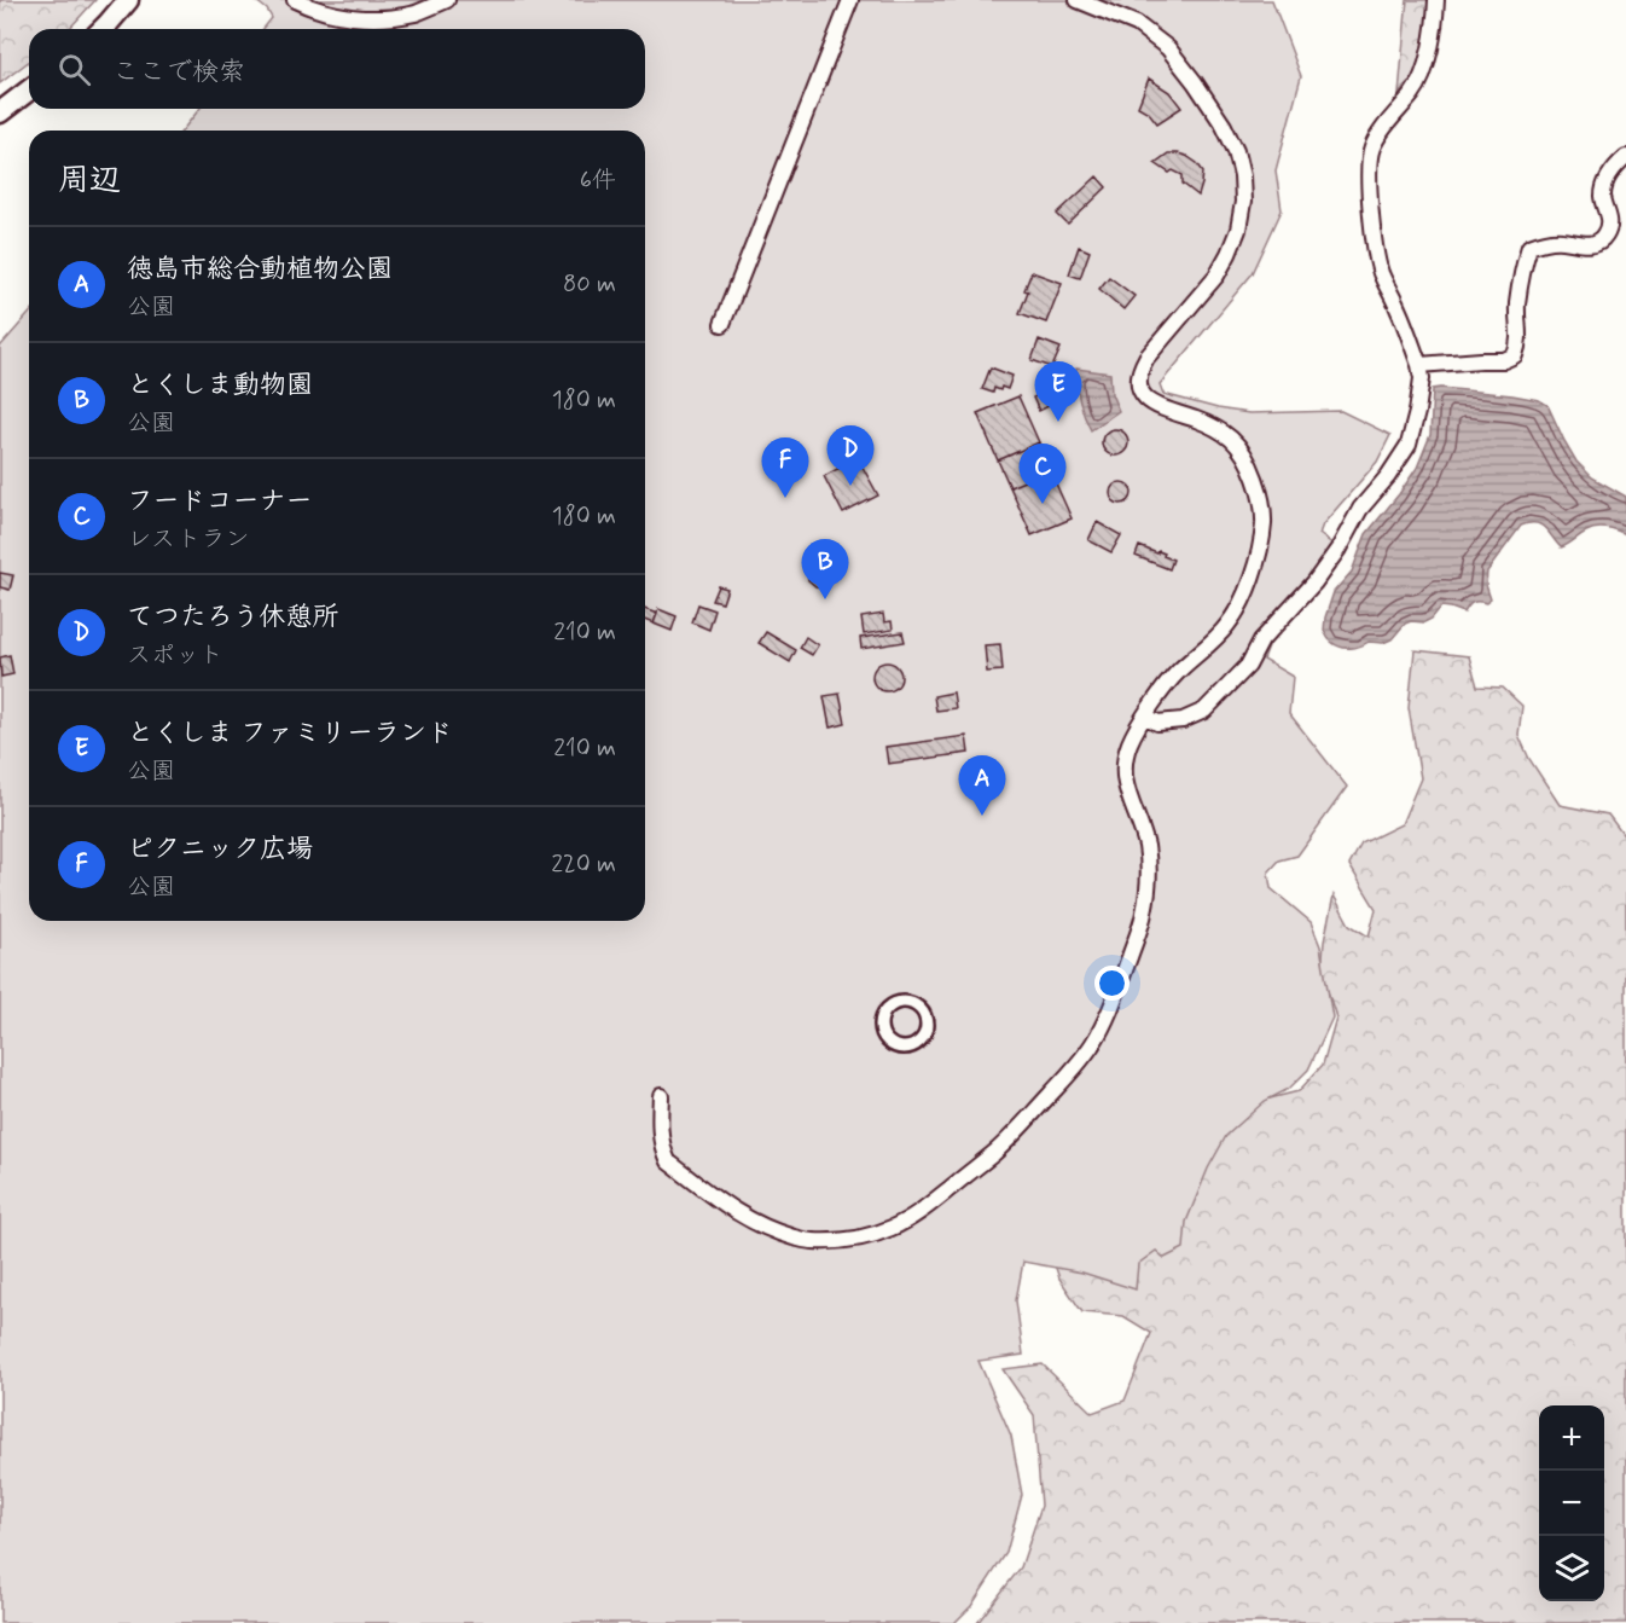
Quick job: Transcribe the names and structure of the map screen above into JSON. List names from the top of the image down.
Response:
{
  "page": {
    "search": "ここで検索",
    "heading": ["周辺", "6件"],
    "list": [
      {
        "mark": "A",
        "name": "徳島市総合動植物公園",
        "note": "公園",
        "value": "80 m"
      },
      {
        "mark": "B",
        "name": "とくしま動物園",
        "note": "公園",
        "value": "180 m"
      },
      {
        "mark": "C",
        "name": "フードコーナー",
        "note": "レストラン",
        "value": "180 m"
      },
      {
        "mark": "D",
        "name": "てつたろう休憩所",
        "note": "スポット",
        "value": "210 m"
      },
      {
        "mark": "E",
        "name": "とくしま ファミリーランド",
        "note": "公園",
        "value": "210 m"
      },
      {
        "mark": "F",
        "name": "ピクニック広場",
        "note": "公園",
        "value": "220 m"
      }
    ],
    "pins": [
      "E",
      "D",
      "F",
      "C",
      "B",
      "A"
    ],
    "map_buttons": ["+", "−"]
  }
}
